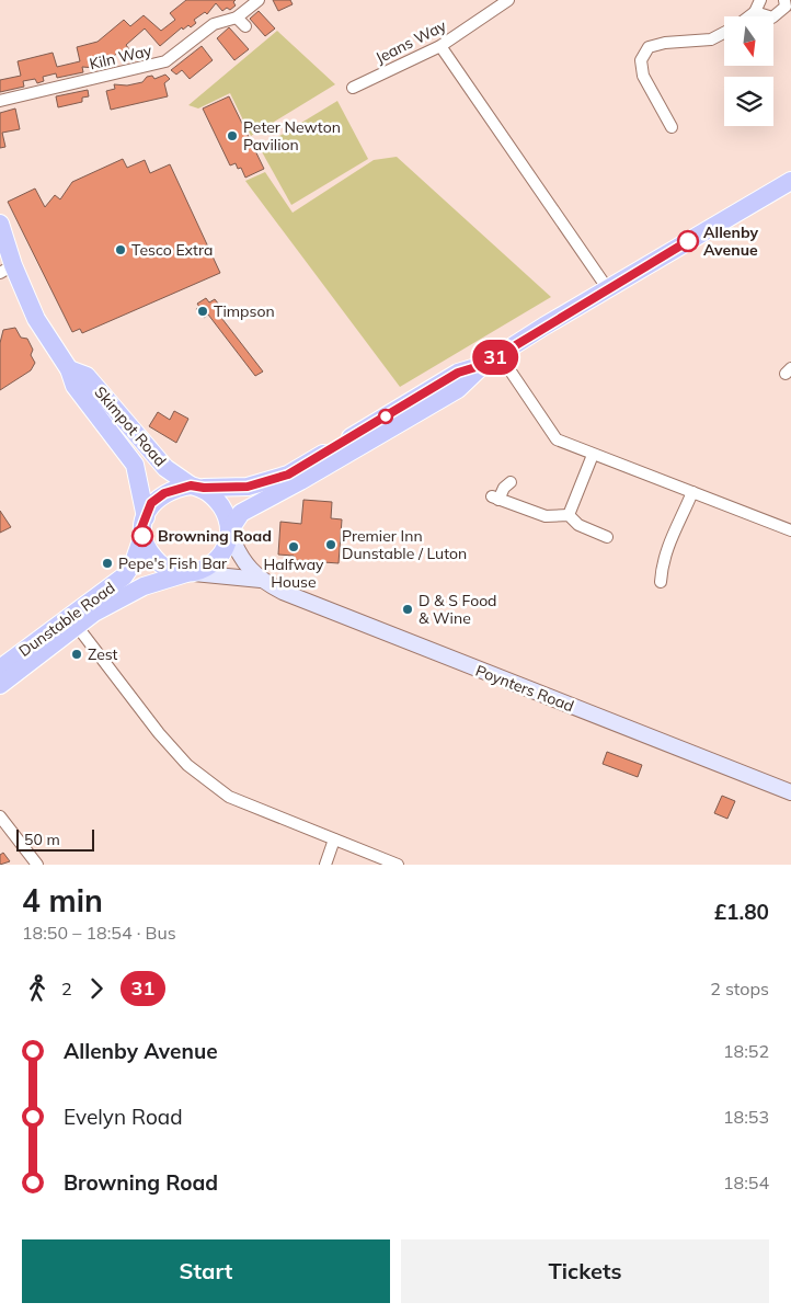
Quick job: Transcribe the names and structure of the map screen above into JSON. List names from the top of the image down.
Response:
{
  "streets": {
    "main road": ["Skimpot Road", "Dunstable Road"],
    "street": ["Jeans Way", "Kiln Way", "Poynters Road"]
  },
  "crossings": [
    ["Skimpot Road", "Dunstable Road"],
    ["Skimpot Road", "Poynters Road"],
    ["Dunstable Road", "Poynters Road"]
  ],
  "places": [
    "Peter Newton Pavilion",
    "Allenby Avenue",
    "Tesco Extra",
    "Timpson",
    "Browning Road",
    "Premier Inn Dunstable / Luton",
    "Halfway House",
    "Pepe's Fish Bar",
    "D & S Food & Wine",
    "Zest"
  ],
  "lines": ["bus line 31"],
  "scale_bar": "50 m",
  "north": "bottom",
  "page": {
    "on_map": "31",
    "scale": "50 m",
    "heading": ["4 min", "18:50 – 18:54 · Bus", "£1.80"],
    "legs": ["2", "31", "2 stops"],
    "list": [
      {
        "name": "Allenby Avenue",
        "value": "18:52"
      },
      {
        "name": "Evelyn Road",
        "value": "18:53"
      },
      {
        "name": "Browning Road",
        "value": "18:54"
      }
    ],
    "buttons": ["Start", "Tickets"]
  }
}
